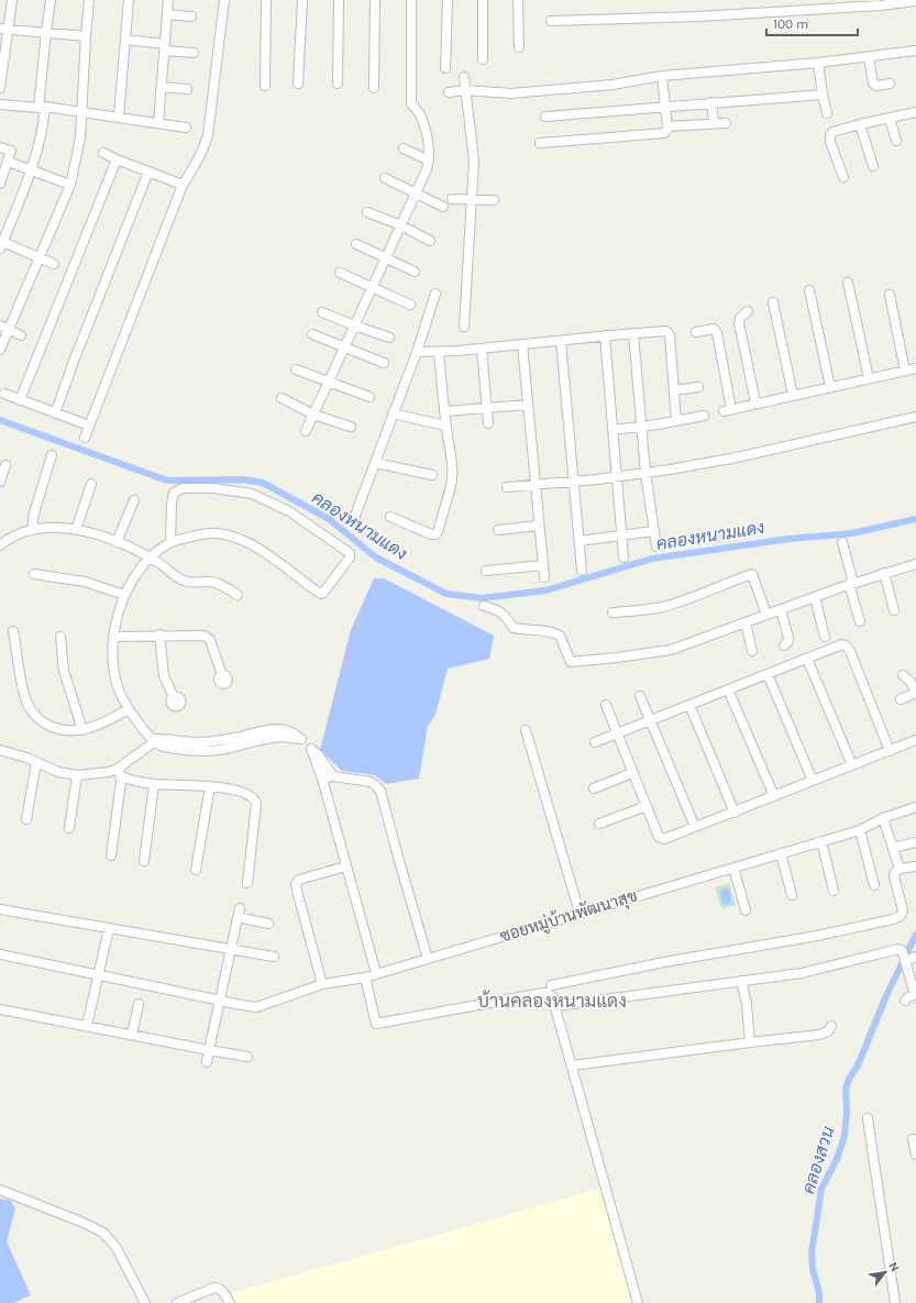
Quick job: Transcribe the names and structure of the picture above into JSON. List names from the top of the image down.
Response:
{
  "streets": {
    "street": ["ซอยหมู่บ้านพัฒนาสุข"]
  },
  "districts": ["บ้านคลองหนามแดง"],
  "water": ["คลองหนามแดง", "คลองสวน"],
  "scale_bar": "100 m",
  "north": "top right"
}
